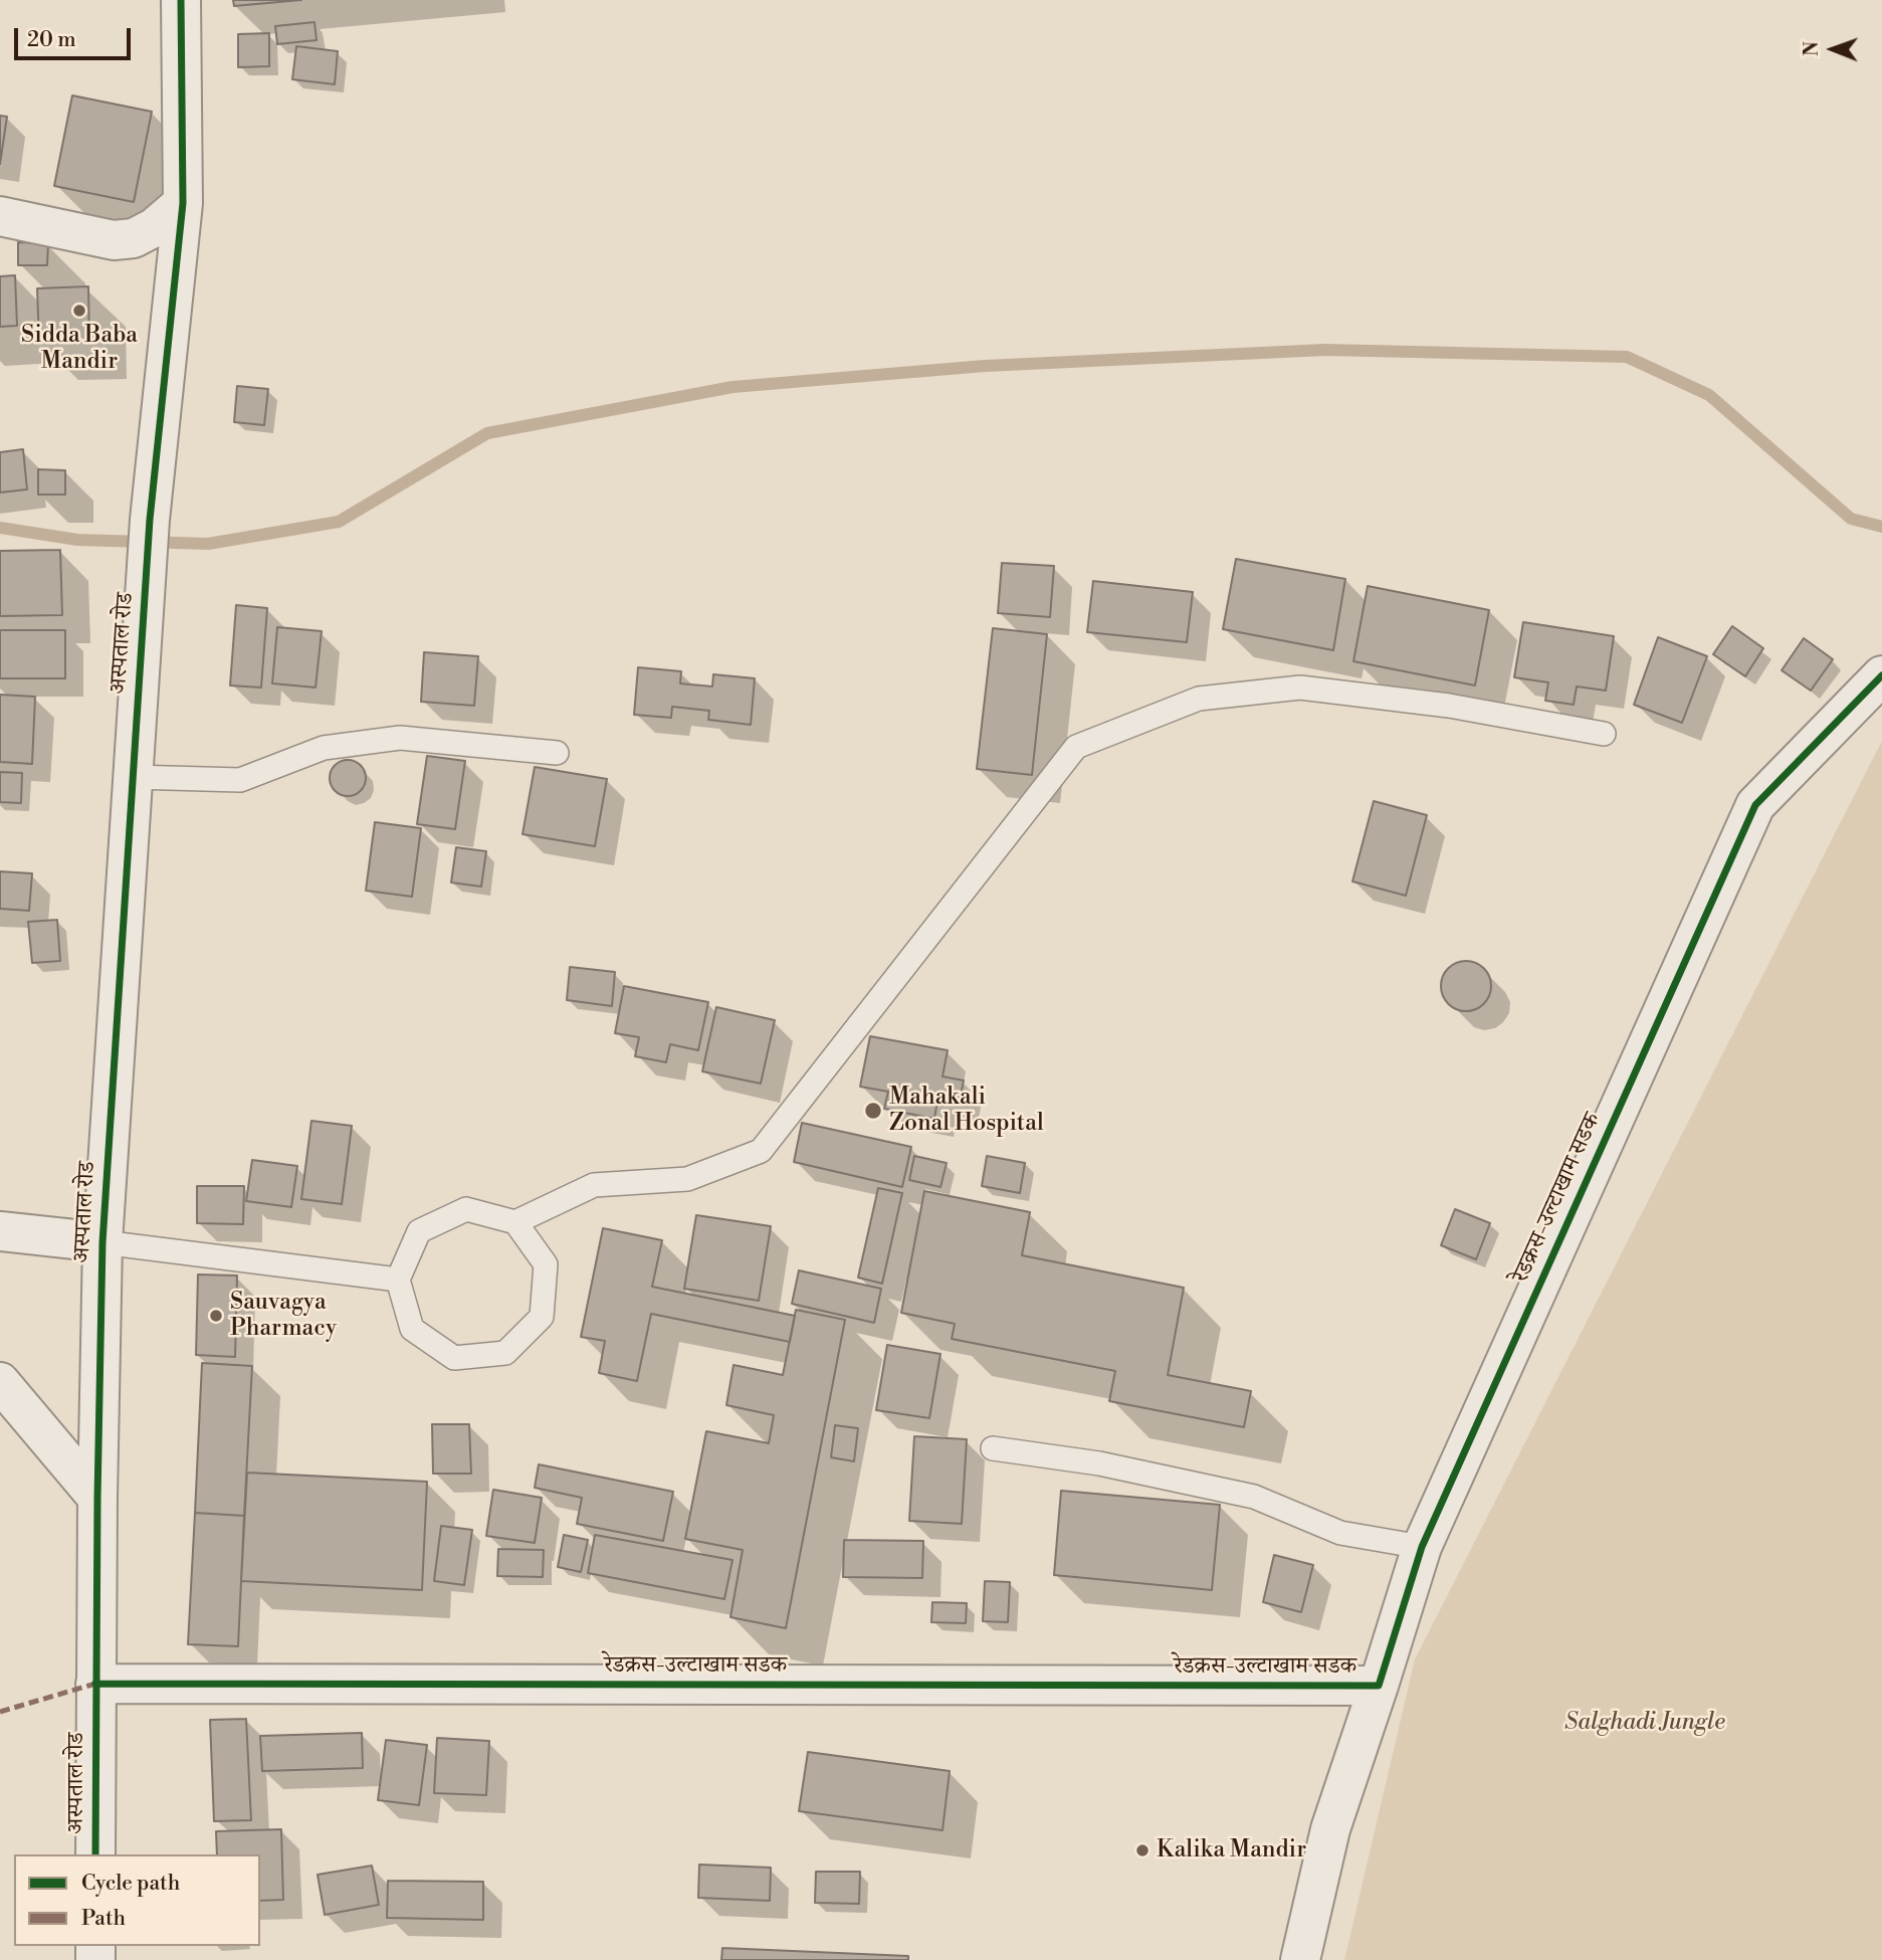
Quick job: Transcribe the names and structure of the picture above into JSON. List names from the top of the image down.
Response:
{
  "streets": {
    "street": ["अस्पताल रोड", "रेडक्रस-उल्टाखाम सडक"]
  },
  "crossings": [
    ["अस्पताल रोड", "रेडक्रस-उल्टाखाम सडक"]
  ],
  "parks": ["Salghadi Jungle"],
  "places": [
    "Sidda Baba Mandir",
    "Mahakali Zonal Hospital",
    "Sauvagya Pharmacy",
    "Kalika Mandir"
  ],
  "legend": ["Cycle path", "Path"],
  "scale_bar": "20 m",
  "north": "left"
}
